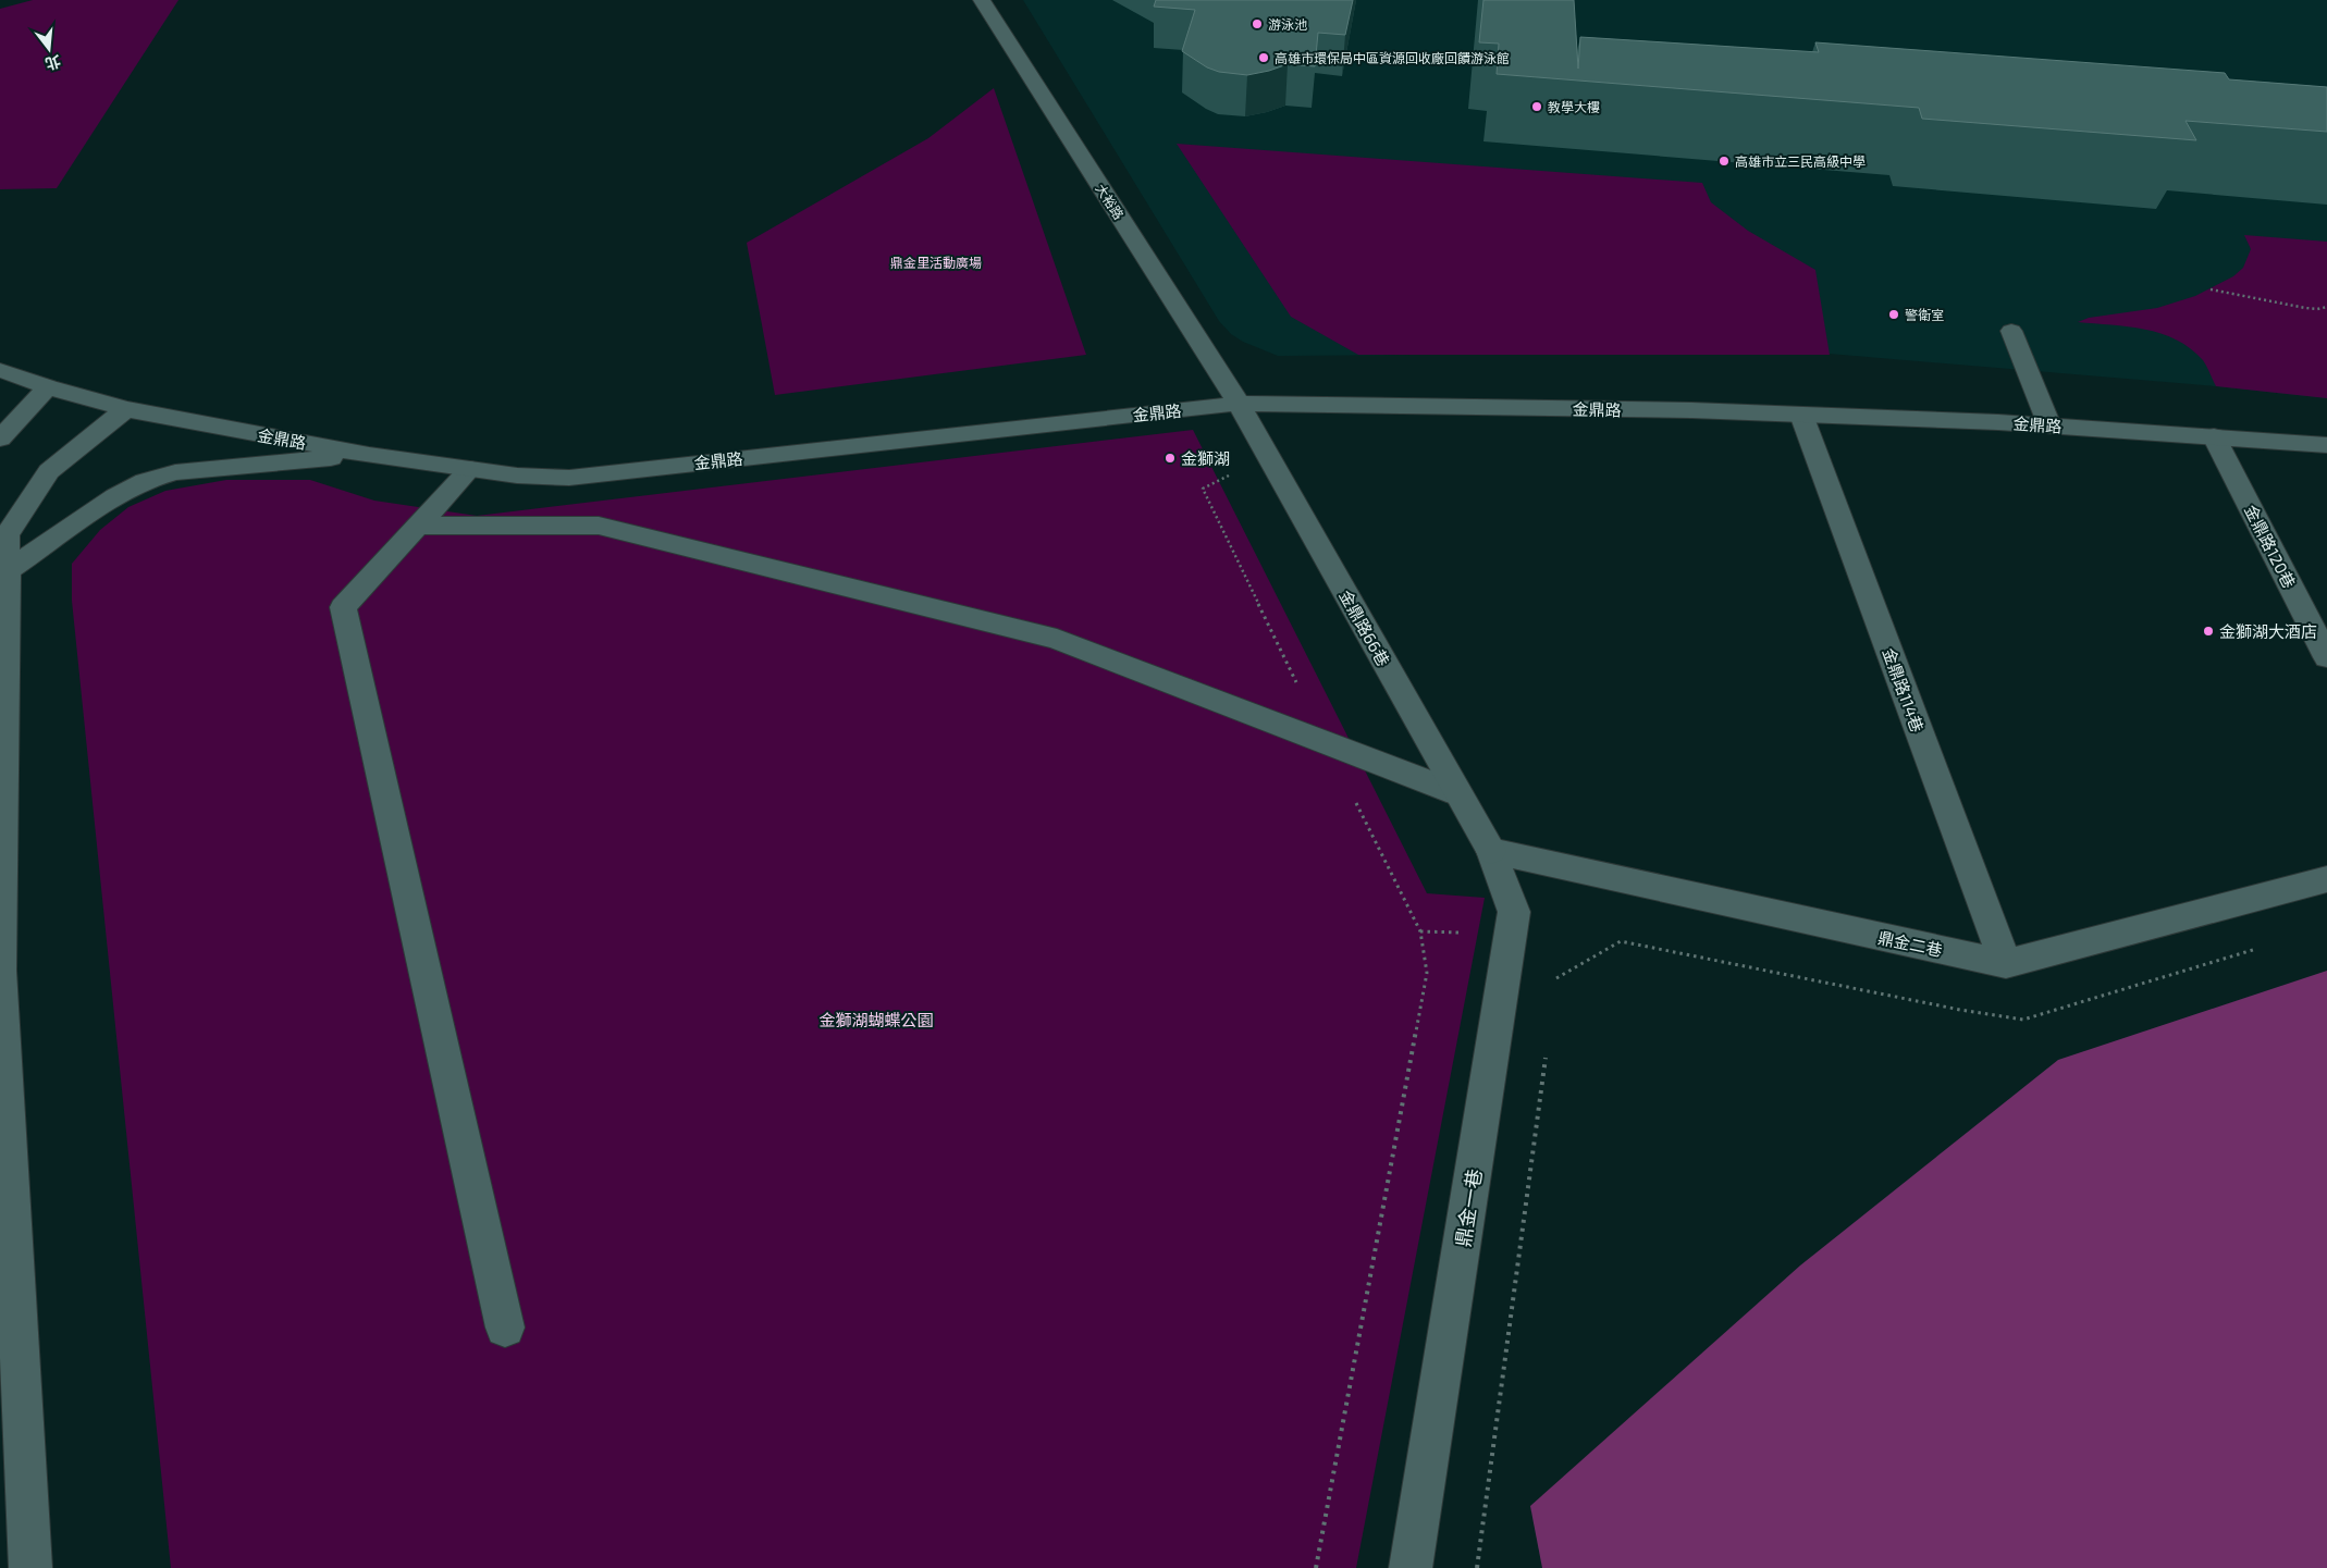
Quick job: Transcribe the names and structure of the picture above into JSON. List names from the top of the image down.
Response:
{
  "streets": {
    "street": [
      "大裕路",
      "金鼎路",
      "金鼎路120巷",
      "金鼎路66巷",
      "金鼎路114巷",
      "鼎金二巷",
      "鼎金一巷"
    ]
  },
  "crossings": [
    ["大裕路", "金鼎路"],
    ["大裕路", "金鼎路66巷"],
    ["金鼎路", "金鼎路120巷"],
    ["金鼎路", "金鼎路66巷"],
    ["金鼎路", "金鼎路114巷"],
    ["金鼎路66巷", "鼎金二巷"],
    ["金鼎路66巷", "鼎金一巷"],
    ["金鼎路114巷", "鼎金二巷"],
    ["鼎金二巷", "鼎金一巷"]
  ],
  "parks": ["鼎金里活動廣場", "金獅湖蝴蝶公園"],
  "places": [
    "游泳池",
    "高雄市環保局中區資源回收廠回饋游泳館",
    "教學大樓",
    "高雄市立三民高級中學",
    "警衛室",
    "金獅湖",
    "金獅湖大酒店"
  ],
  "north": "bottom"
}
